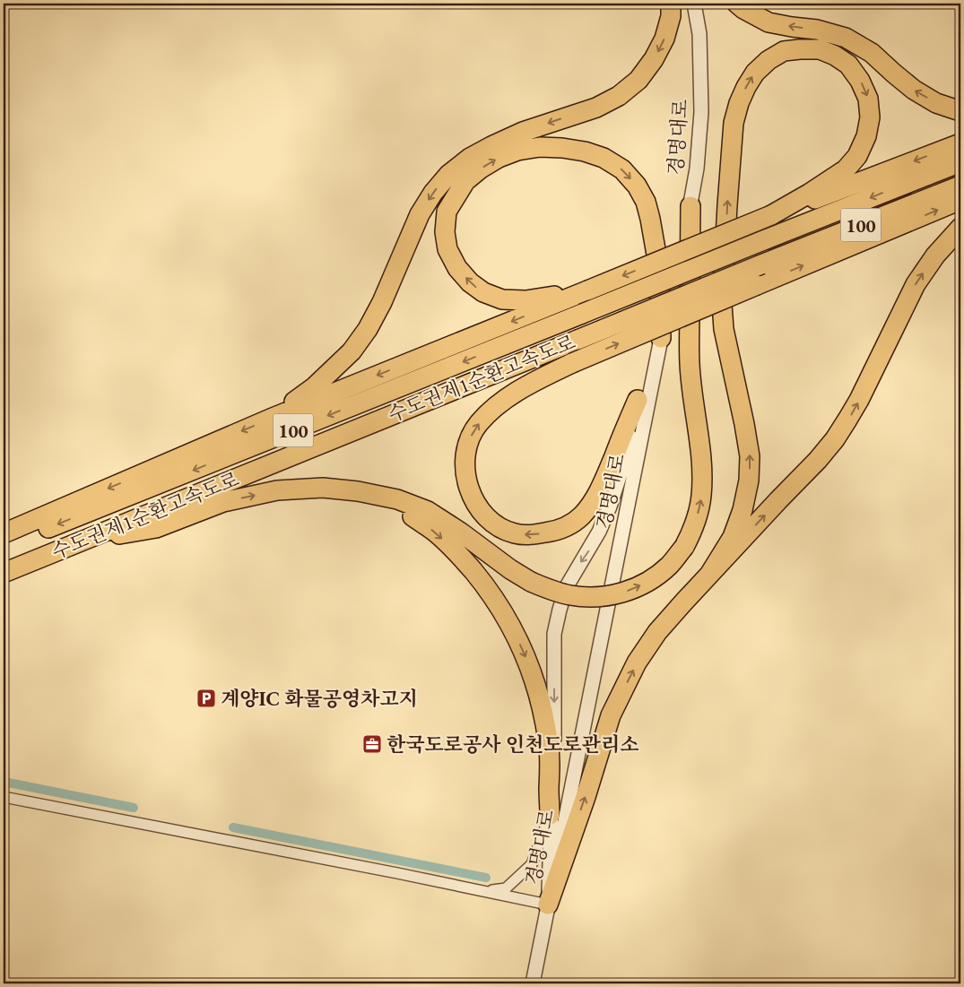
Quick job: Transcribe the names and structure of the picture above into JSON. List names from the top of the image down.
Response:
{
  "streets": {
    "highway": ["100", "수도권제1순환고속도로"],
    "street": ["경명대로"]
  },
  "places": {
    "parking": ["계양IC 화물공영차고지"],
    "office": ["한국도로공사 인천도로관리소"]
  }
}
